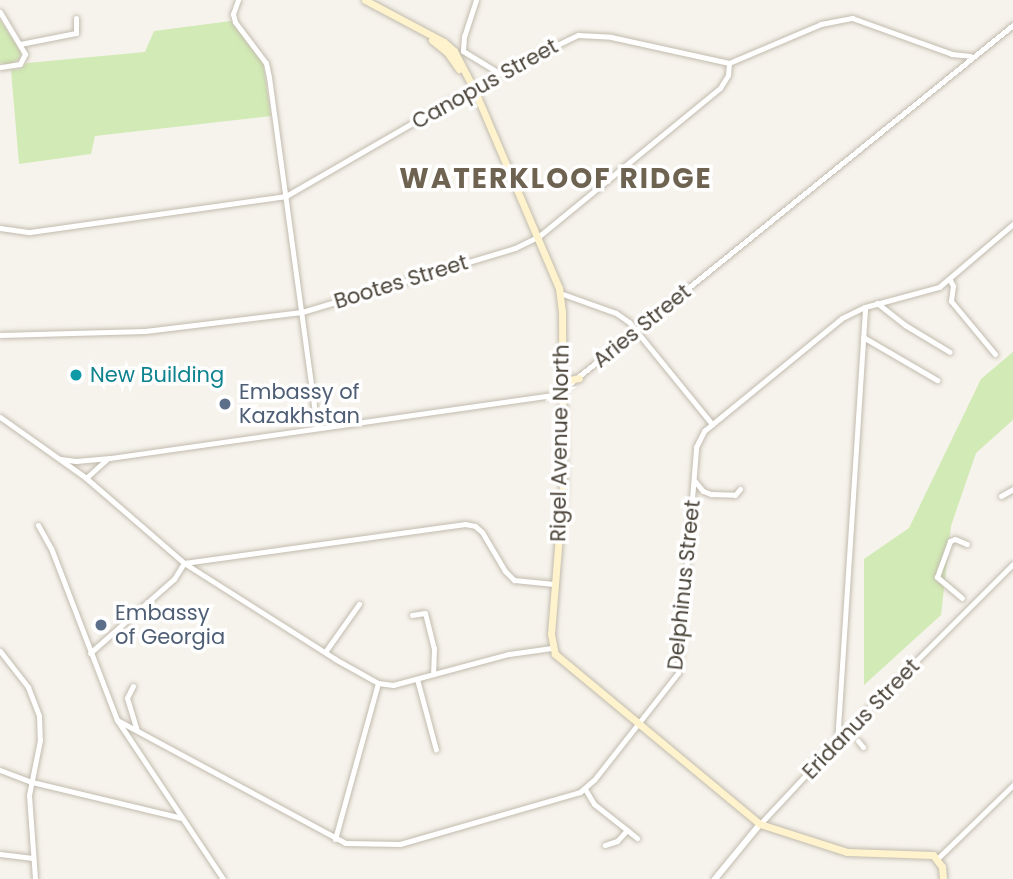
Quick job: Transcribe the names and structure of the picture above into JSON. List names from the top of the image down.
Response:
{
  "streets": {
    "main road": ["Rigel Avenue North"],
    "street": [
      "Canopus Street",
      "Bootes Street",
      "Aries Street",
      "Delphinus Street",
      "Eridanus Street"
    ]
  },
  "crossings": [
    ["Canopus Street", "Bootes Street"],
    ["Canopus Street", "Rigel Avenue North"],
    ["Bootes Street", "Rigel Avenue North"],
    ["Aries Street", "Rigel Avenue North"]
  ],
  "districts": ["WATERKLOOF RIDGE"],
  "places": ["New Building", "Embassy of Kazakhstan", "Embassy of Georgia"]
}
